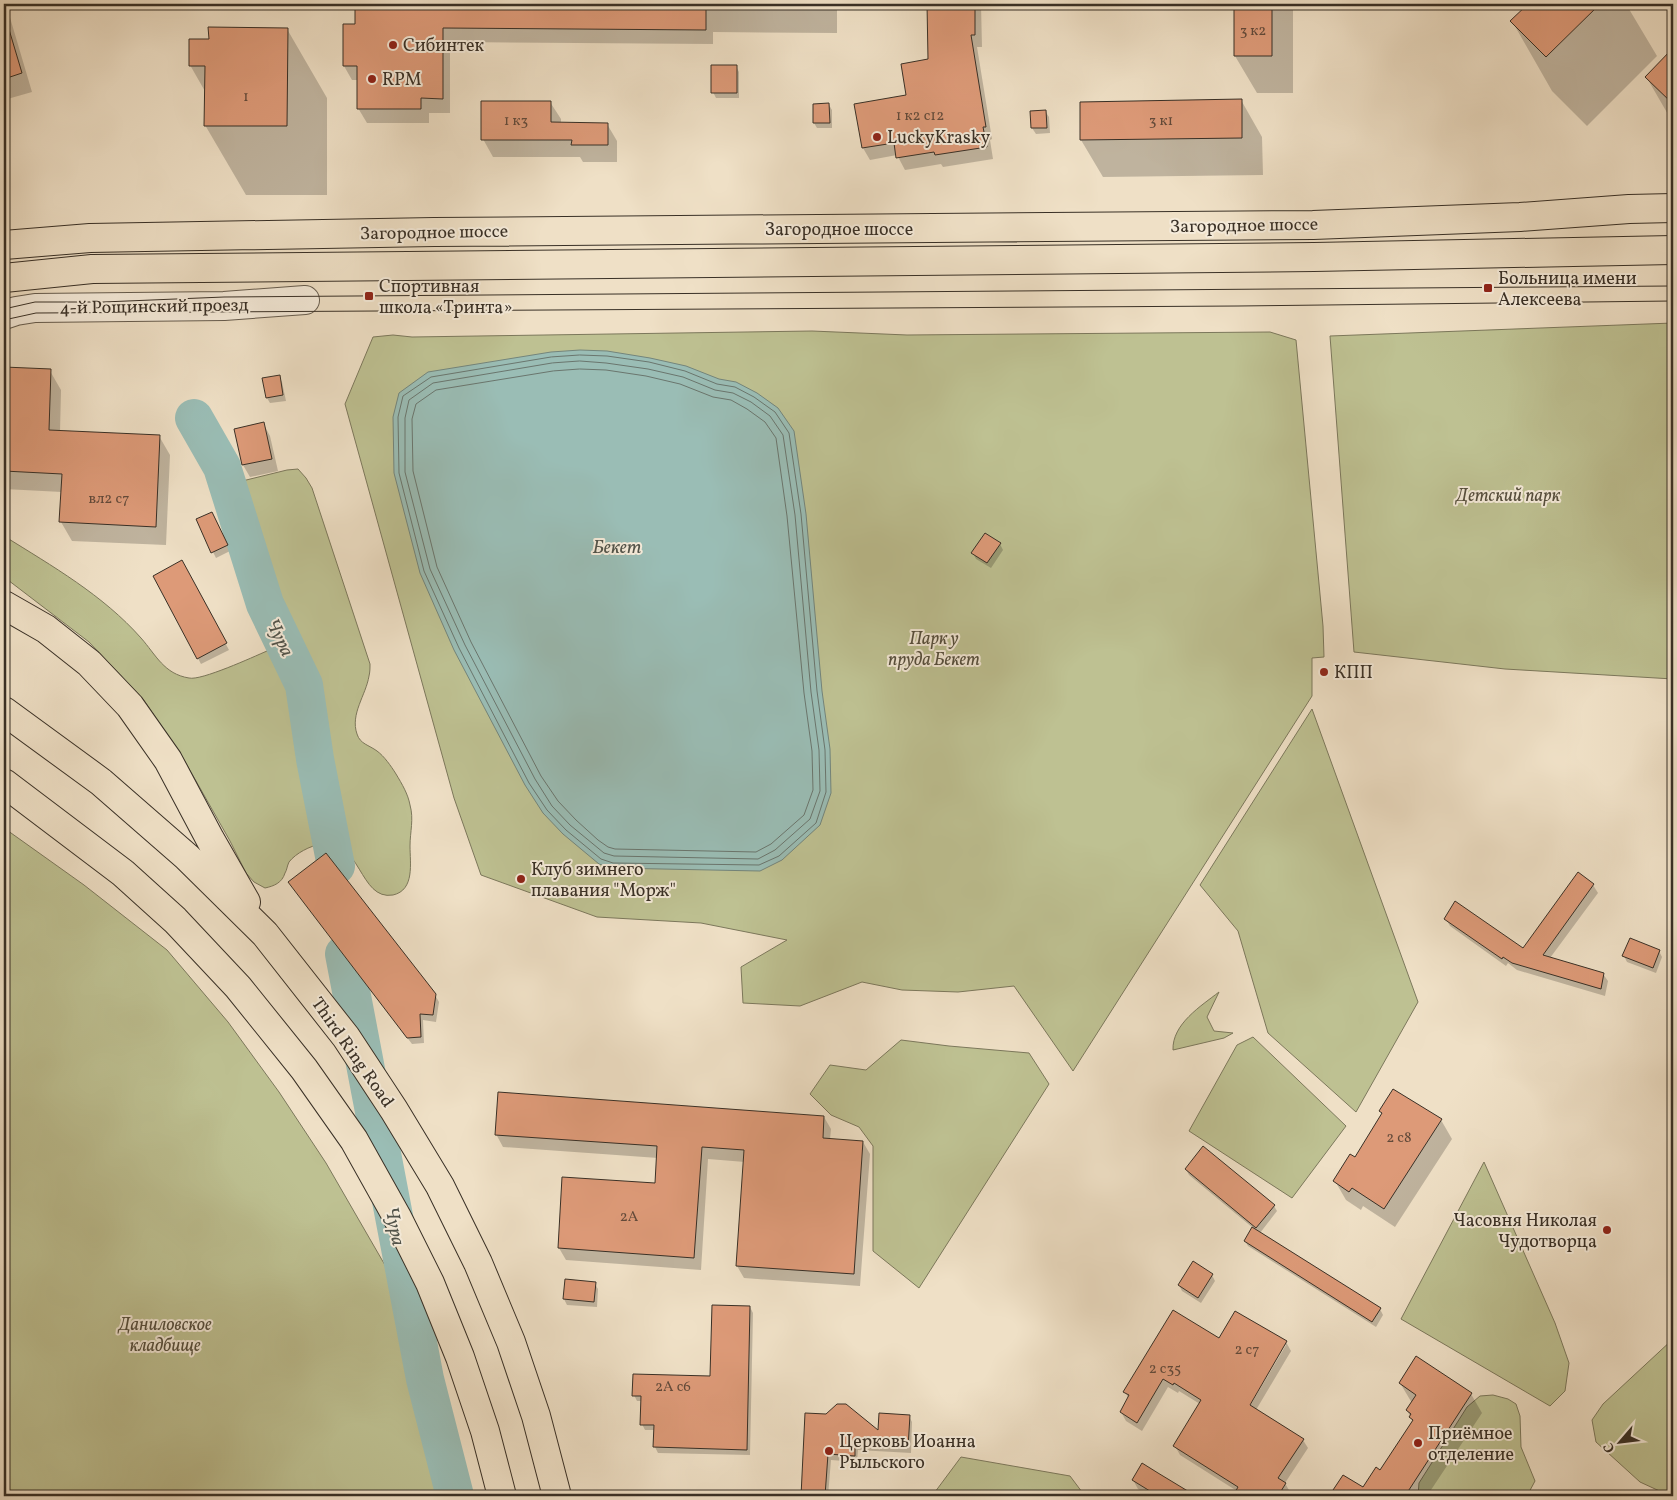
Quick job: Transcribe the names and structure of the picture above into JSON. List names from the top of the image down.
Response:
{
  "streets": {
    "main road": ["Загородное шоссе", "Third Ring Road"],
    "street": ["4-й Рощинский проезд"]
  },
  "water": ["Бекет", "Чура"],
  "parks": ["Детский парк", "Парк у пруда Бекет", "Даниловское кладбище"],
  "places": {
    "other": [
      "Сибинтек",
      "RPM",
      "LuckyKrasky",
      "КПП",
      "Клуб зимнего плавания \"Морж\"",
      "Часовня Николая Чудотворца",
      "Приёмное отделение",
      "Церковь Иоанна Рыльского"
    ],
    "transit": ["Больница имени Алексеева", "Спортивная школа «Тринта»"]
  },
  "house_numbers": [
    "3 к2",
    "1",
    "1 к2 с12",
    "1 к3",
    "3 к1",
    "вл2 с7",
    "2 с8",
    "2А",
    "2 с7",
    "2 с35",
    "2А с6"
  ],
  "north": "bottom left"
}
